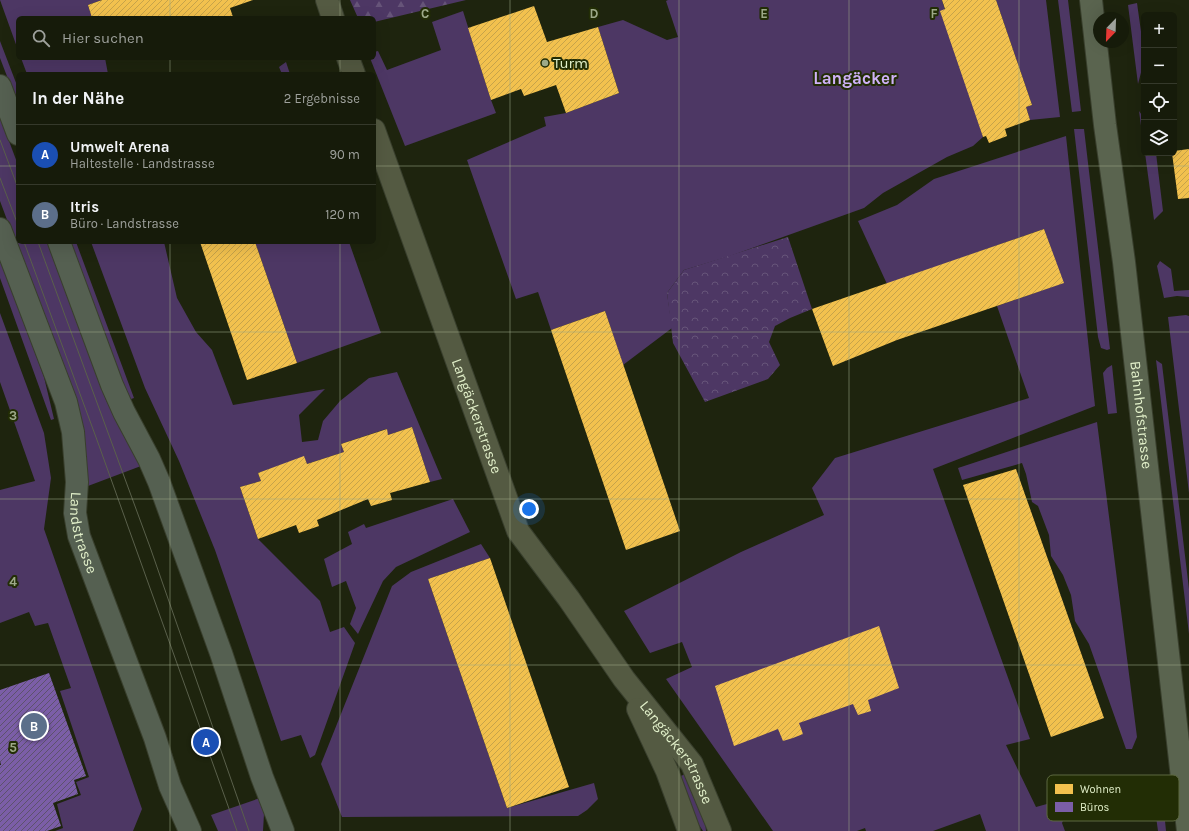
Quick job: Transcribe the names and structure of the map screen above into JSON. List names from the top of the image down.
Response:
{
  "streets": {
    "main road": ["Landstrasse"],
    "street": ["Bahnhofstrasse", "Langäckerstrasse"]
  },
  "districts": ["Langäcker"],
  "places": ["Turm"],
  "legend": ["Wohnen", "Büros"],
  "north": "bottom left",
  "page": {
    "map_buttons": ["+", "−"],
    "search": "Hier suchen",
    "heading": ["In der Nähe", "2 Ergebnisse"],
    "list": [
      {
        "mark": "A",
        "name": "Umwelt Arena",
        "note": "Haltestelle · Landstrasse",
        "value": "90 m"
      },
      {
        "mark": "B",
        "name": "Itris",
        "note": "Büro · Landstrasse",
        "value": "120 m"
      }
    ],
    "pins": ["B", "A"]
  },
  "grid": {
    "columns": [
      "C",
      "D",
      "E",
      "F"
    ],
    "rows": ["3", "4", "5"]
  }
}
